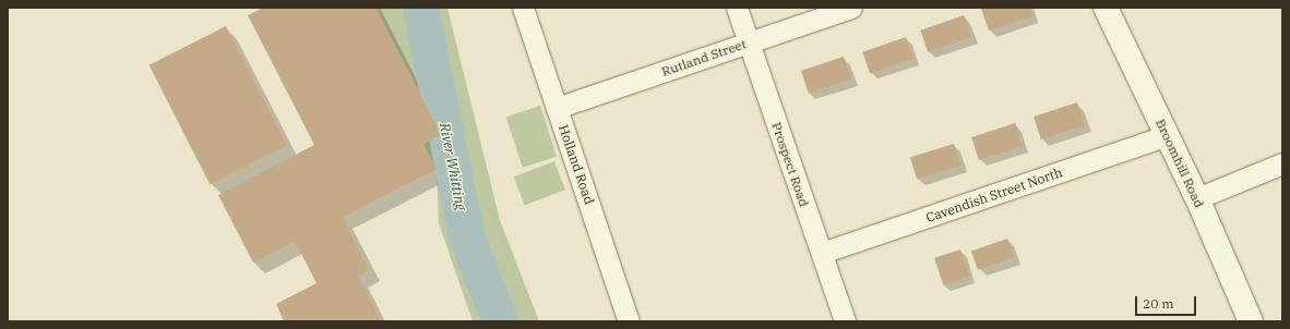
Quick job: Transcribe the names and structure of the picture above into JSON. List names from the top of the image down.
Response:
{
  "streets": {
    "street": [
      "Rutland Street",
      "Broomhill Road",
      "Holland Road",
      "Prospect Road",
      "Cavendish Street North"
    ]
  },
  "crossings": [
    ["Rutland Street", "Holland Road"],
    ["Rutland Street", "Prospect Road"],
    ["Broomhill Road", "Cavendish Street North"],
    ["Prospect Road", "Cavendish Street North"]
  ],
  "water": ["River Whitting"],
  "scale_bar": "20 m"
}
